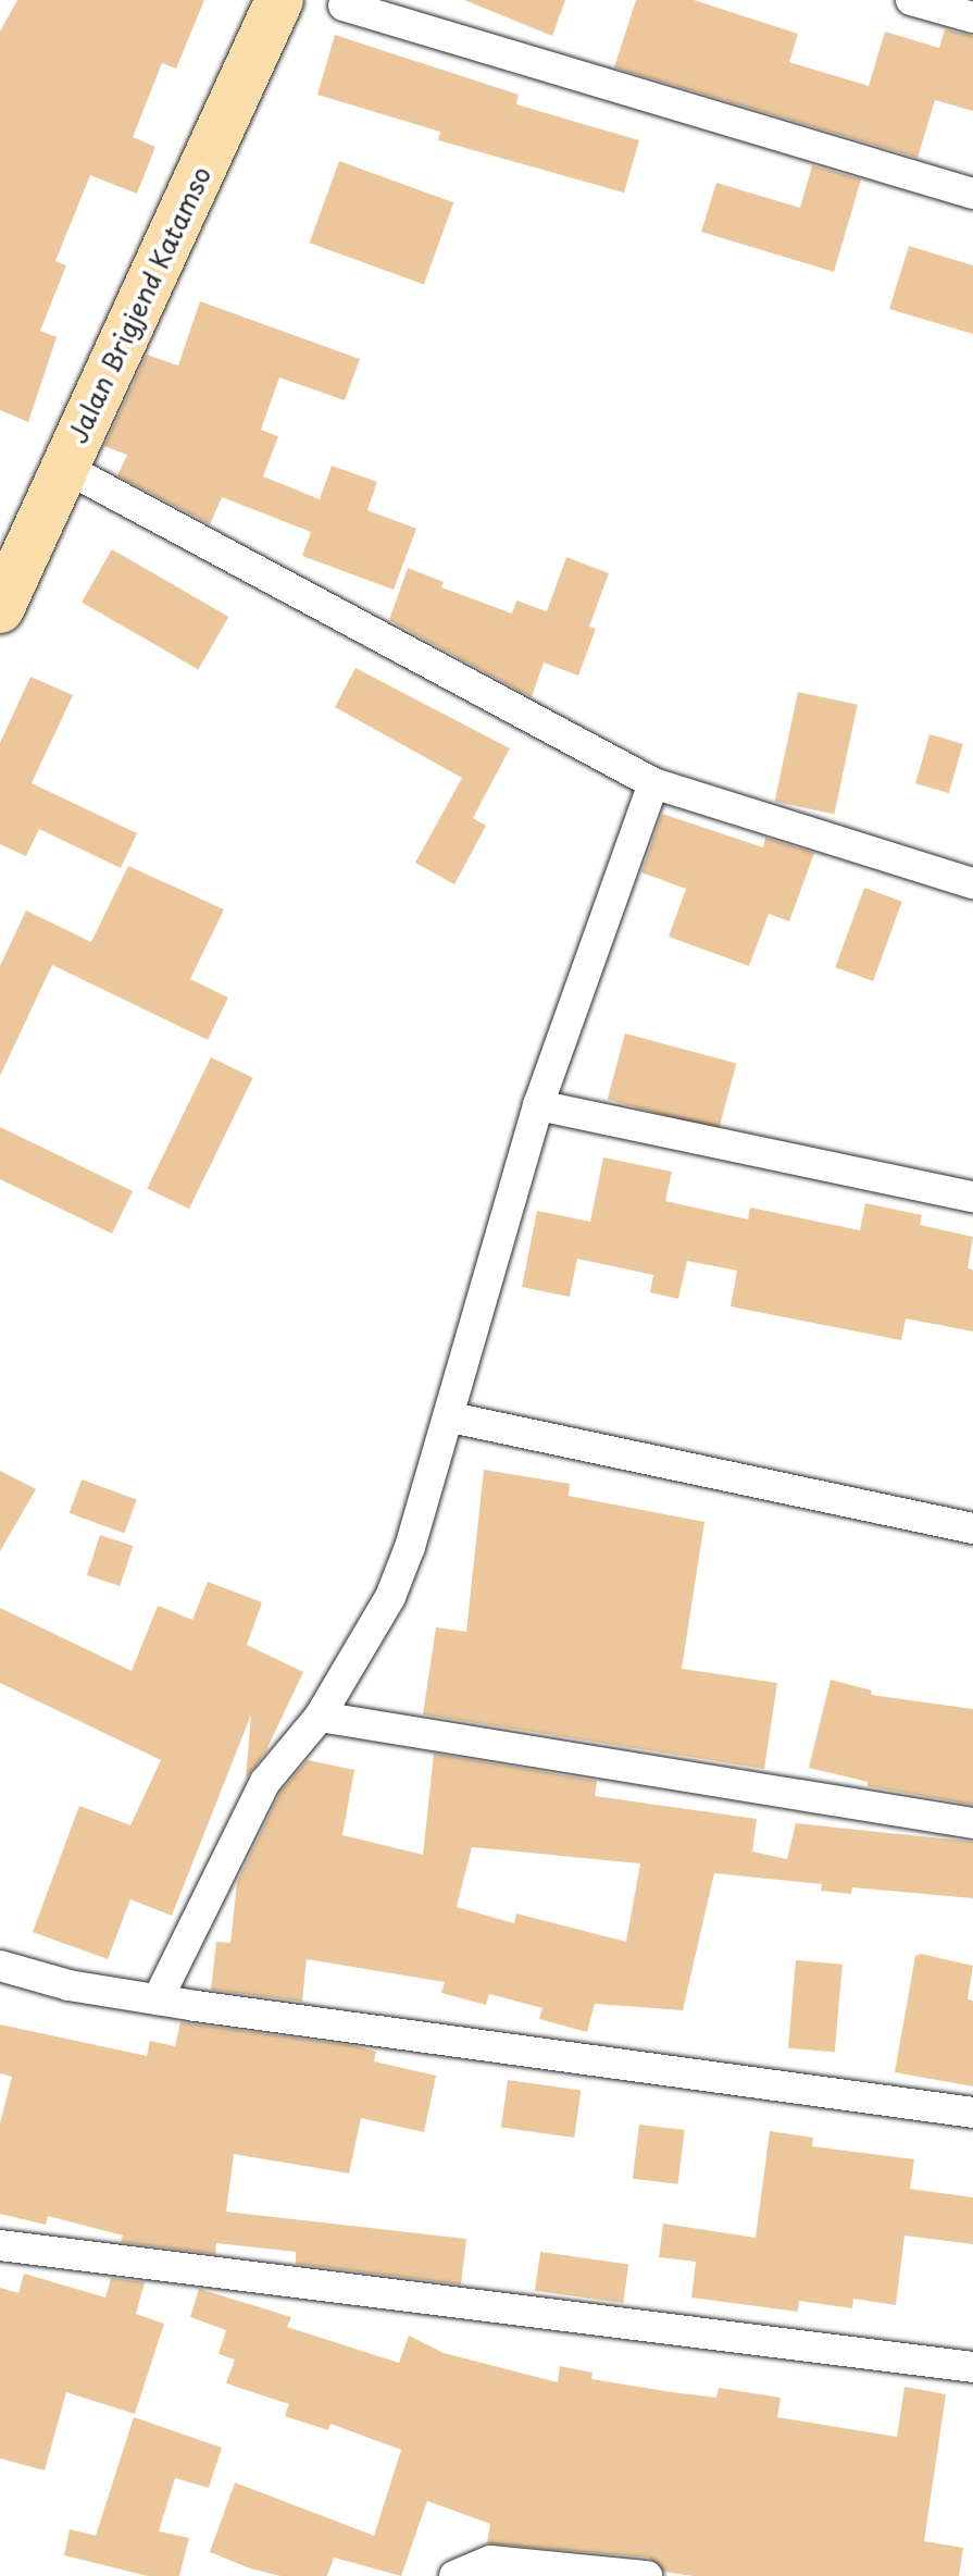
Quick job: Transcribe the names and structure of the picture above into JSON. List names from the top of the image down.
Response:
{
  "streets": {
    "main road": ["Jalan Brigjend Katamso"]
  }
}
